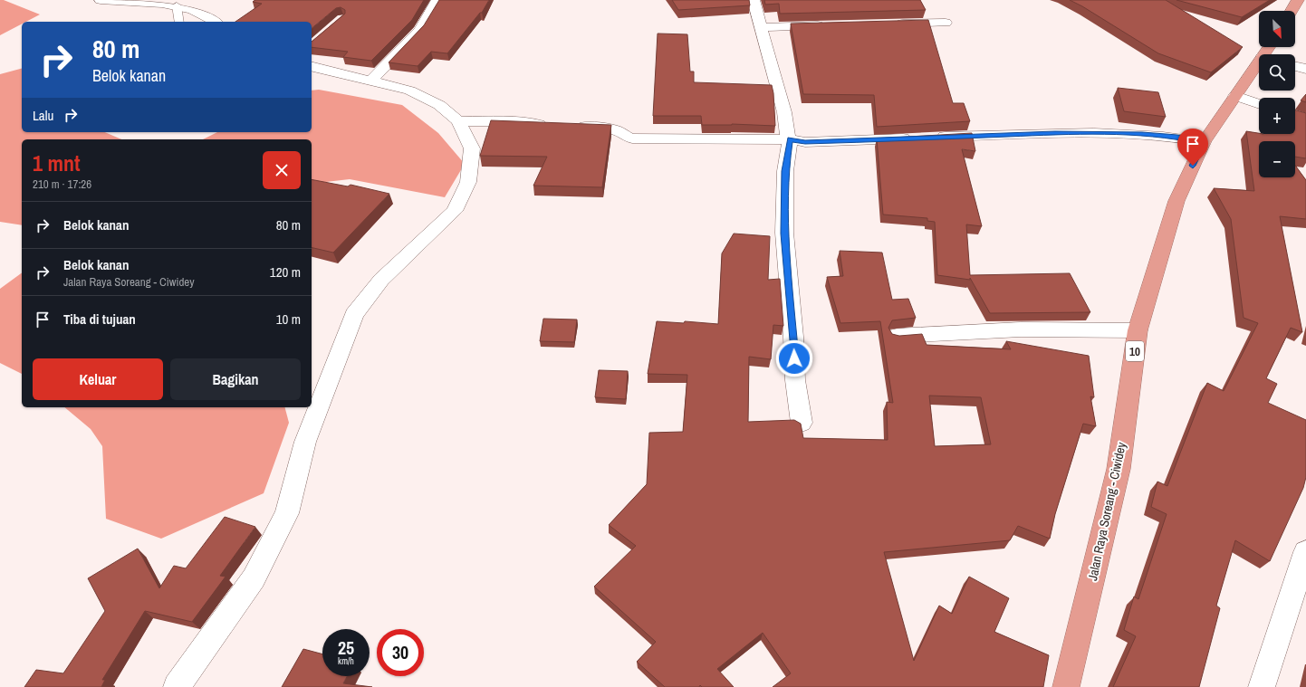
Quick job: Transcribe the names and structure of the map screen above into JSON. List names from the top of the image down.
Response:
{
  "streets": {
    "highway": ["10", "Jalan Raya Soreang - Ciwidey"]
  },
  "north": "bottom right",
  "page": {
    "map_buttons": ["+", "−"],
    "turn": ["80 m", "Belok kanan"],
    "then": "Lalu",
    "heading": ["1 mnt", "210 m · 17:26"],
    "list": [
      {
        "name": "Belok kanan",
        "value": "80 m"
      },
      {
        "name": "Belok kanan",
        "note": "Jalan Raya Soreang - Ciwidey",
        "value": "120 m"
      },
      {
        "name": "Tiba di tujuan",
        "value": "10 m"
      }
    ],
    "buttons": ["Keluar", "Bagikan"],
    "speed": "25 km/h",
    "limit": "30"
  }
}
